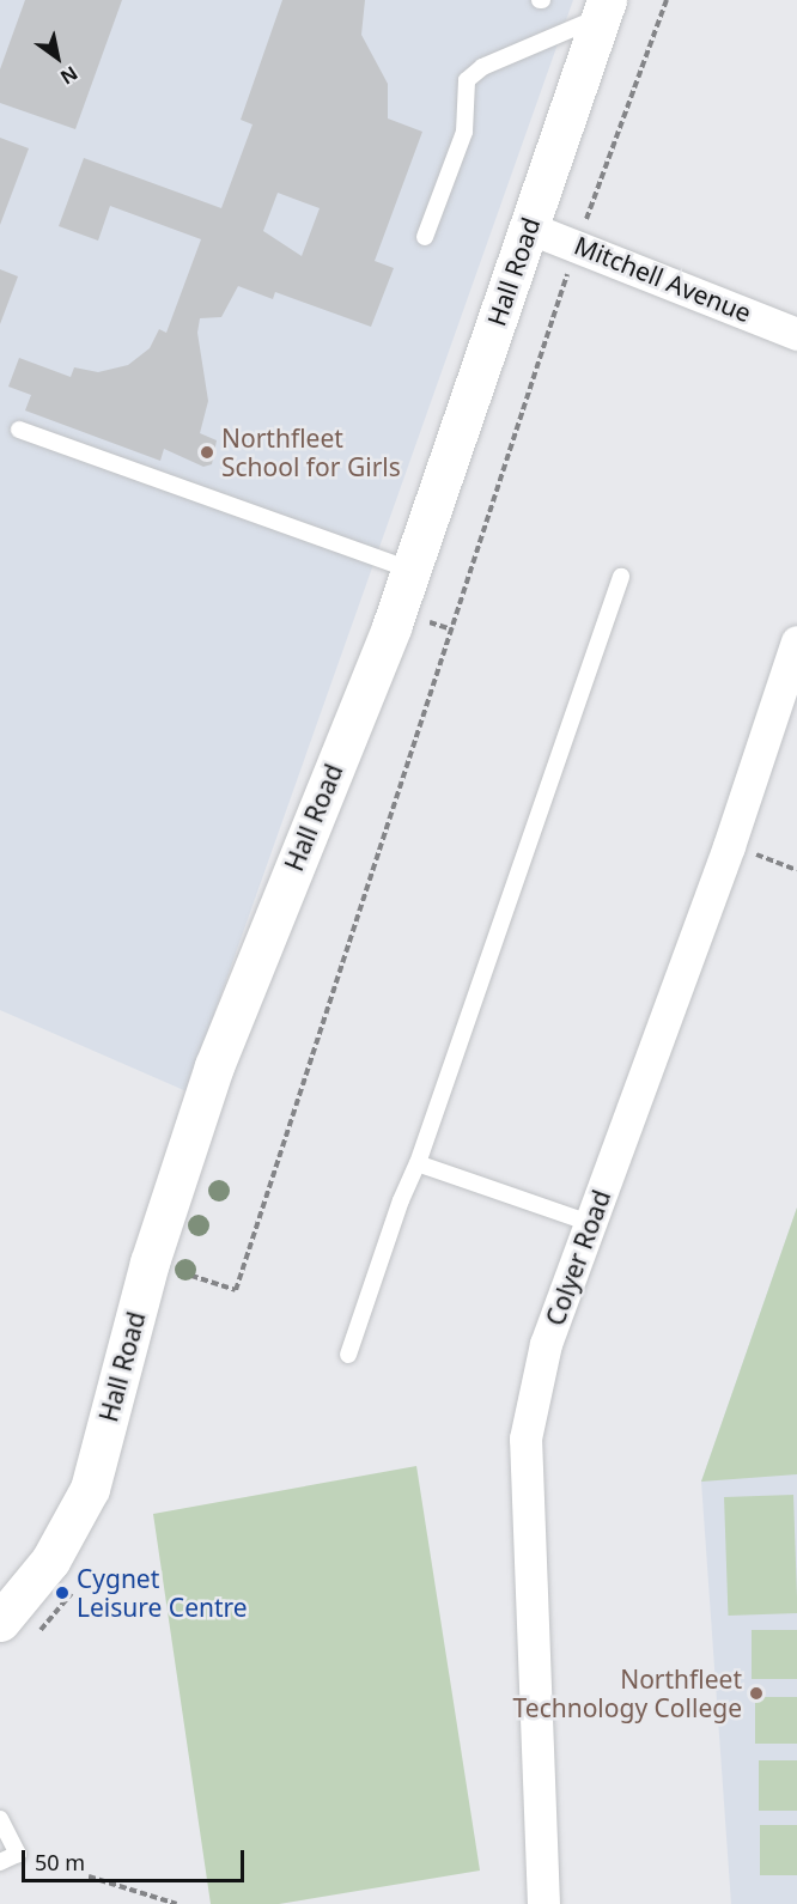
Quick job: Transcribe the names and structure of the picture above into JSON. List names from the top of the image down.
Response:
{
  "streets": {
    "street": ["Hall Road", "Mitchell Avenue", "Colyer Road"]
  },
  "crossings": [
    ["Hall Road", "Mitchell Avenue"]
  ],
  "places": ["Northfleet School for Girls", "Cygnet Leisure Centre", "Northfleet Technology College"],
  "scale_bar": "50 m",
  "north": "bottom right"
}
